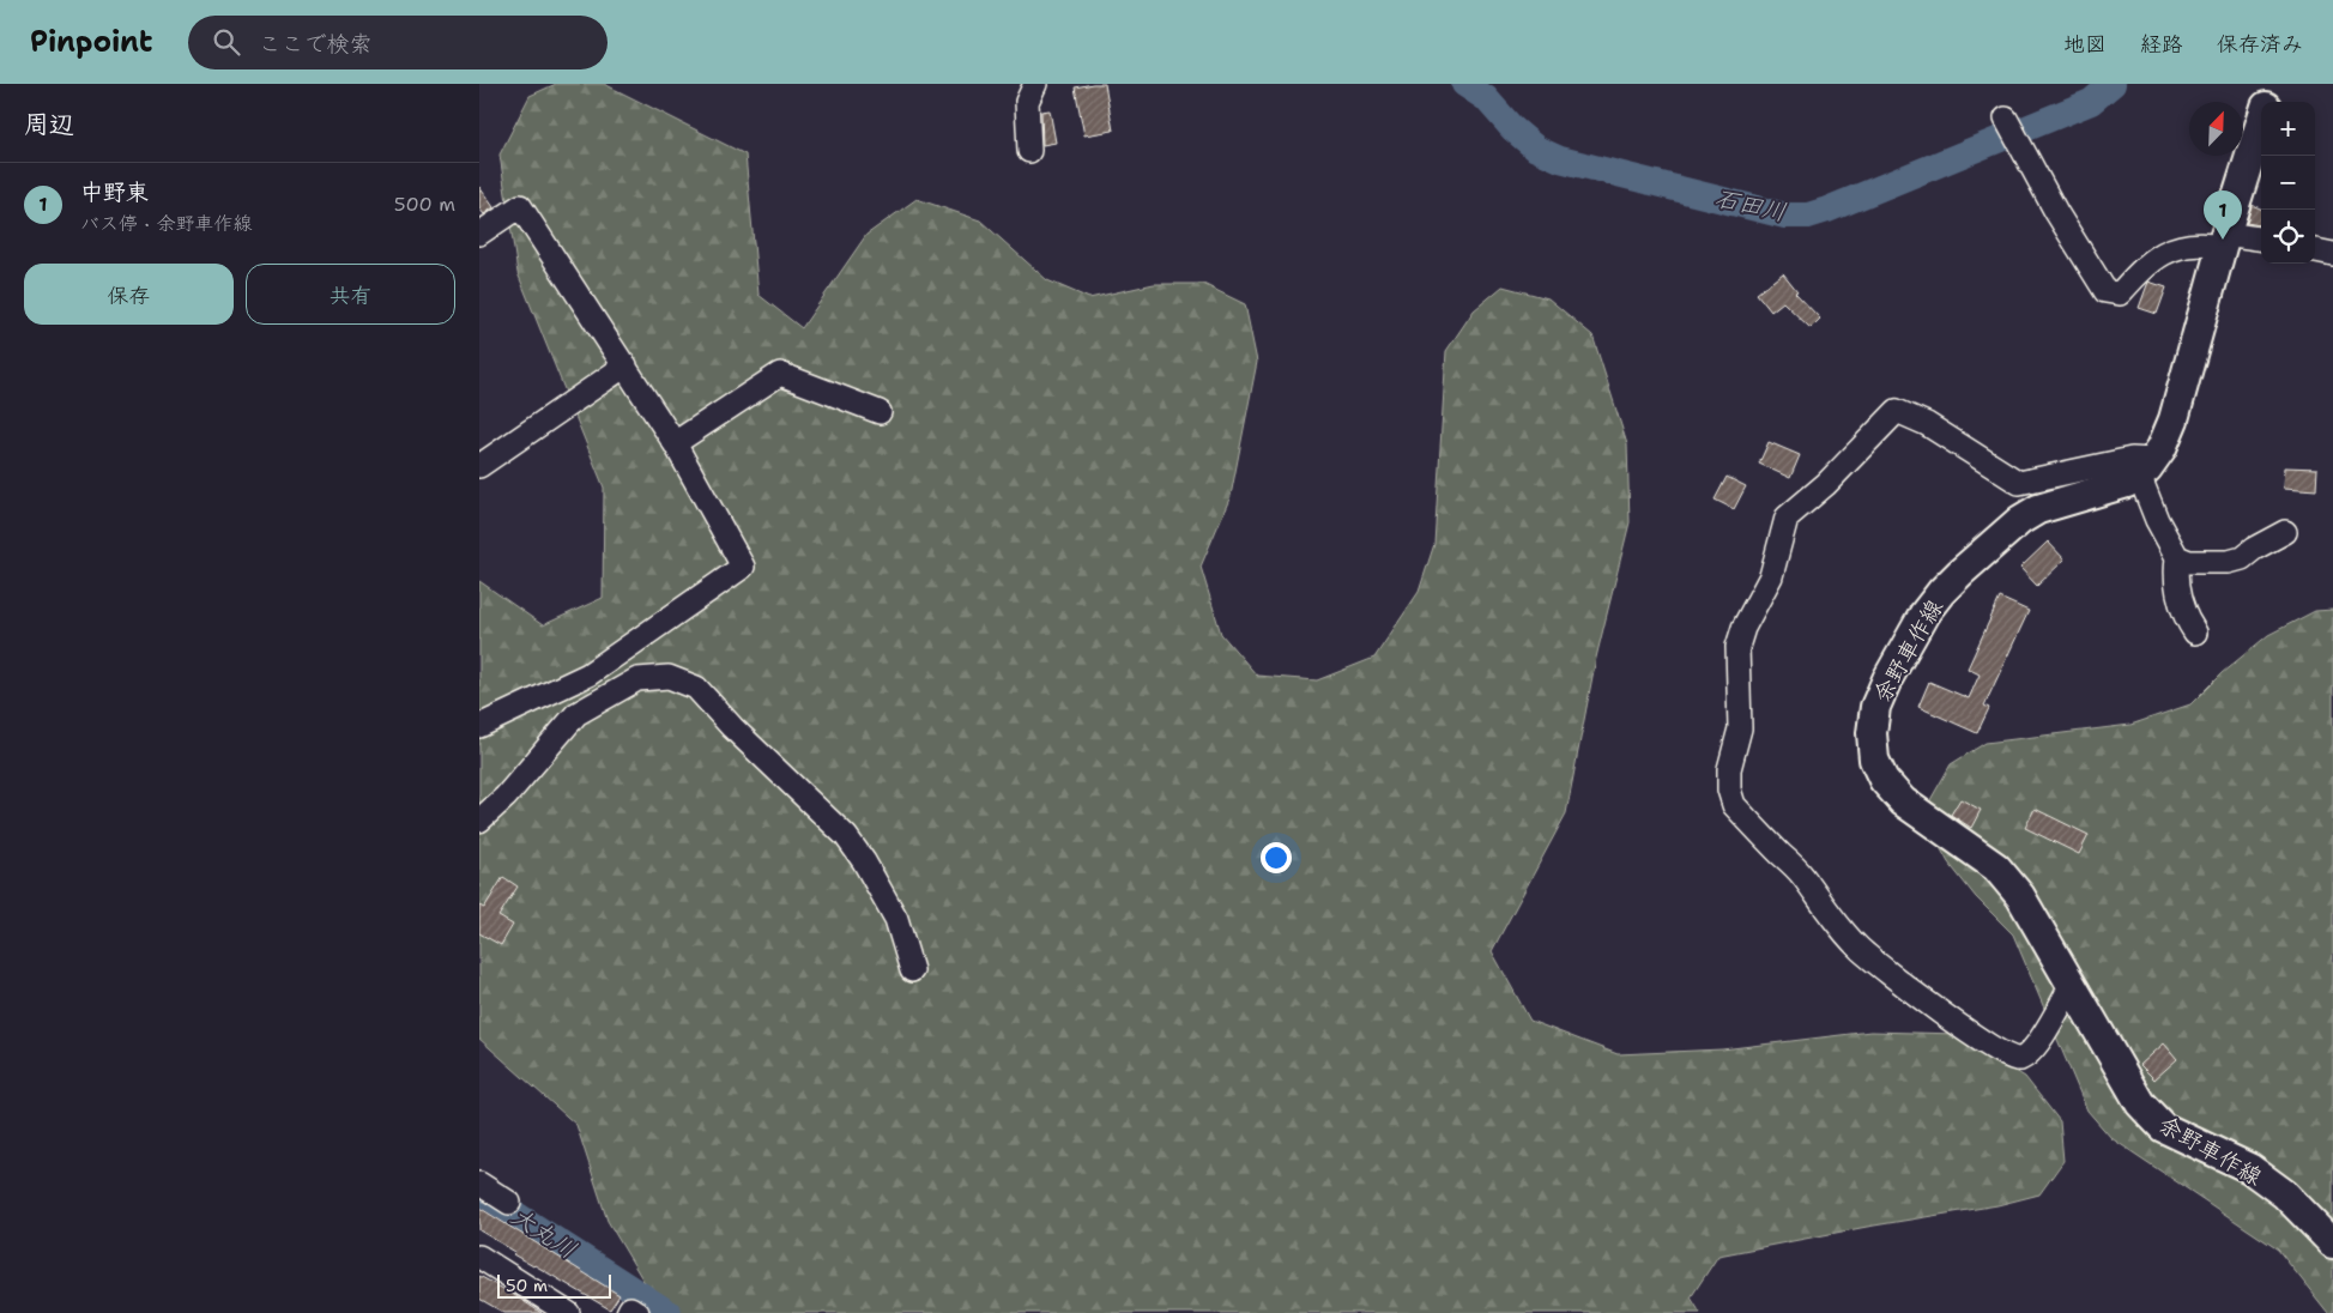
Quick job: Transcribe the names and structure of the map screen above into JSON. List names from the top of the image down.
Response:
{
  "streets": {
    "main road": ["余野車作線"]
  },
  "water": ["石田川", "大丸川"],
  "scale_bar": "50 m",
  "north": "top right",
  "page": {
    "header": "Pinpoint",
    "search": "ここで検索",
    "nav": ["地図", "経路", "保存済み"],
    "heading": "周辺",
    "map_buttons": ["+", "−"],
    "list": [
      {
        "mark": "1",
        "name": "中野東",
        "note": "バス停 · 余野車作線",
        "value": "500 m"
      }
    ],
    "pins": "1",
    "buttons": ["保存", "共有"],
    "scale": "50 m"
  }
}
